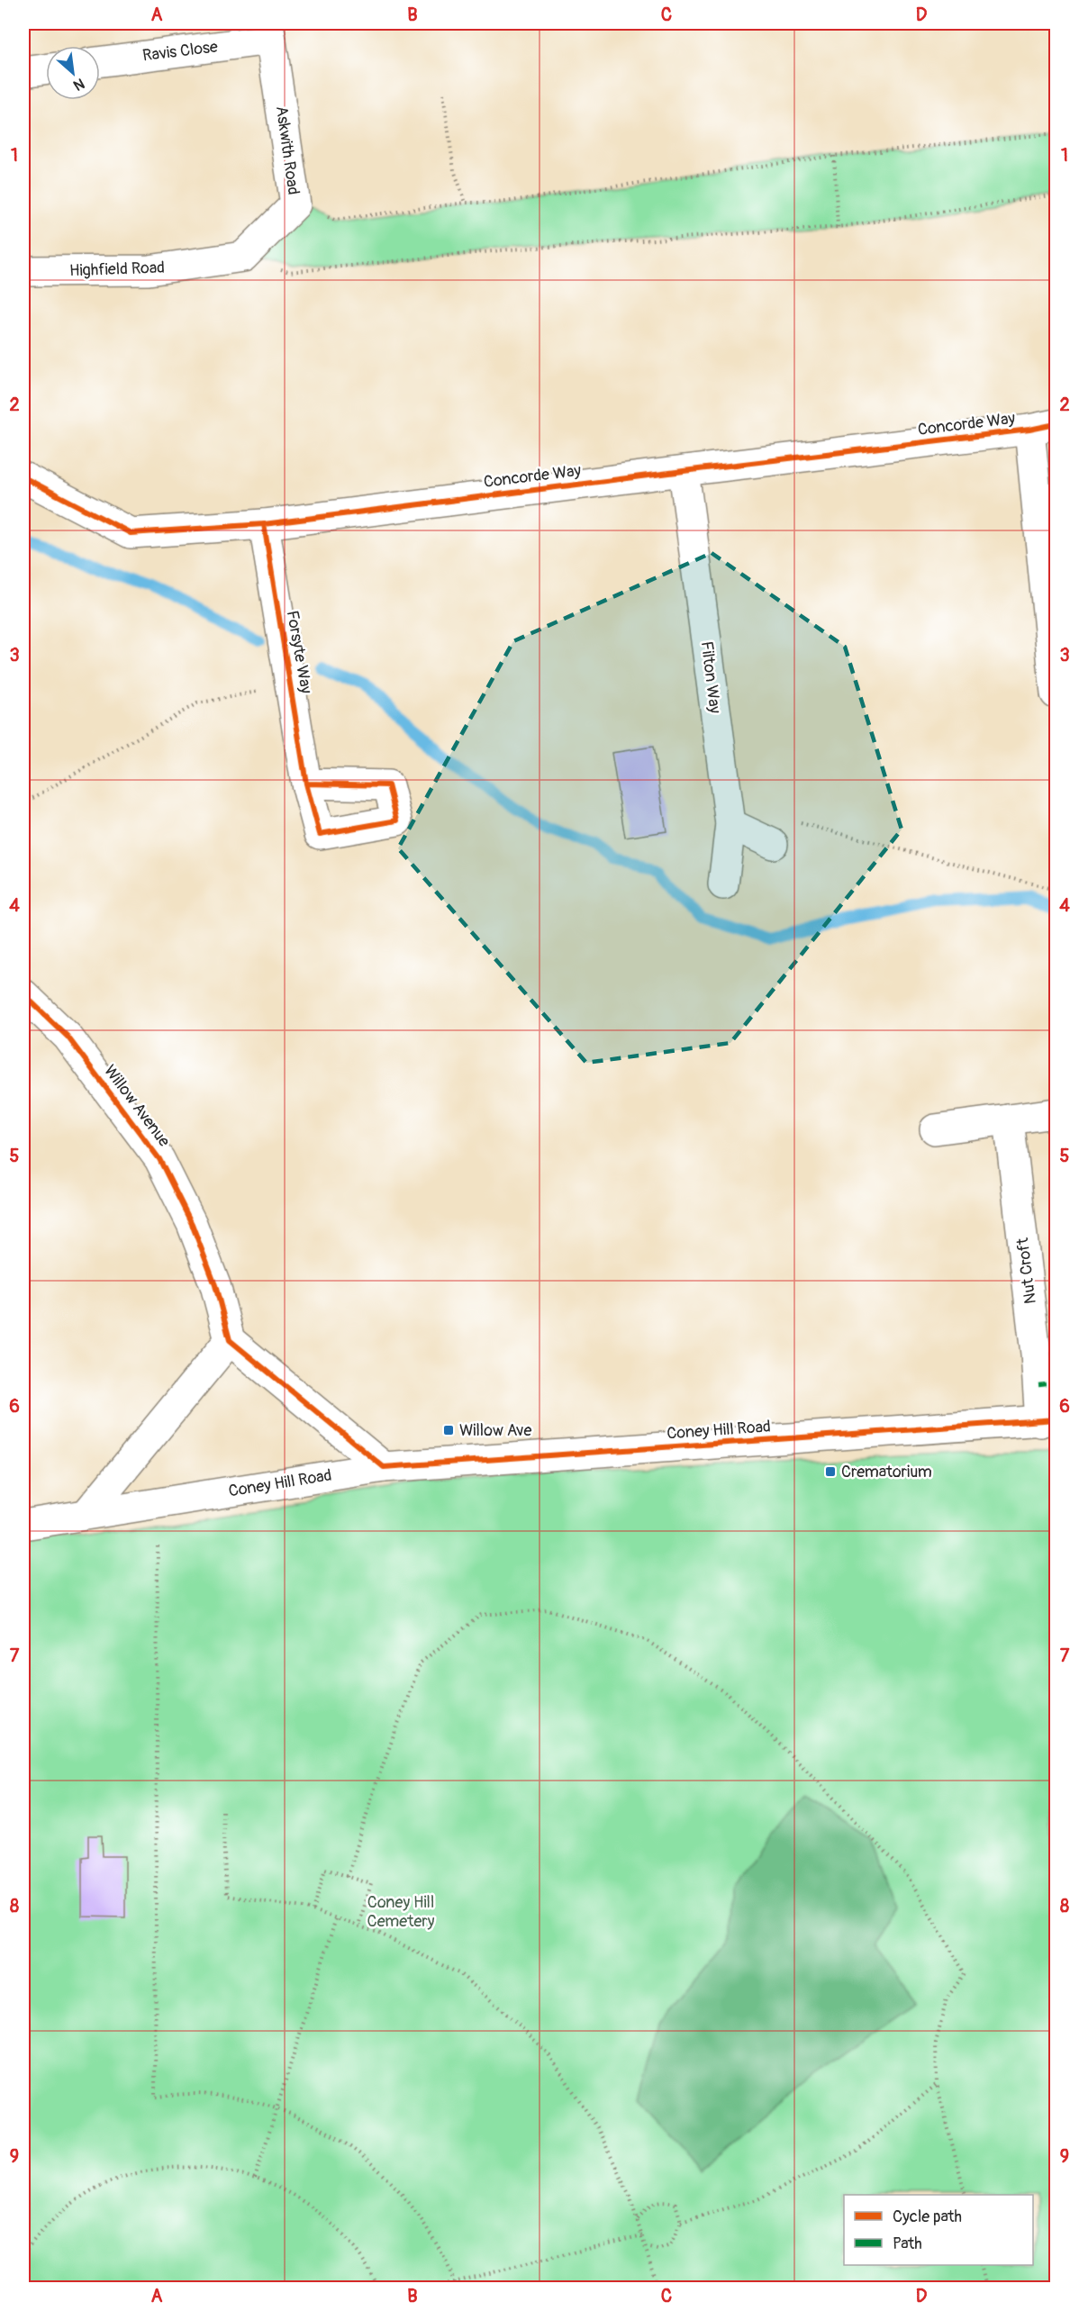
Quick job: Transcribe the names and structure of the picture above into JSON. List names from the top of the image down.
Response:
{
  "streets": {
    "street": [
      "Ravis Close",
      "Askwith Road",
      "Highfield Road",
      "Concorde Way",
      "Forsyte Way",
      "Filton Way",
      "Willow Avenue",
      "Nut Croft",
      "Coney Hill Road"
    ]
  },
  "crossings": [
    ["Ravis Close", "Askwith Road"],
    ["Askwith Road", "Highfield Road"],
    ["Concorde Way", "Forsyte Way"],
    ["Concorde Way", "Filton Way"],
    ["Nut Croft", "Coney Hill Road"]
  ],
  "parks": ["Coney Hill Cemetery"],
  "places": {
    "transit": ["Willow Ave", "Crematorium"]
  },
  "legend": ["Cycle path", "Path"],
  "north": "bottom right",
  "grid": {
    "columns": [
      "A",
      "B",
      "C",
      "D"
    ],
    "rows": [
      "1",
      "2",
      "3",
      "4",
      "5",
      "6",
      "7",
      "8",
      "9"
    ]
  }
}
